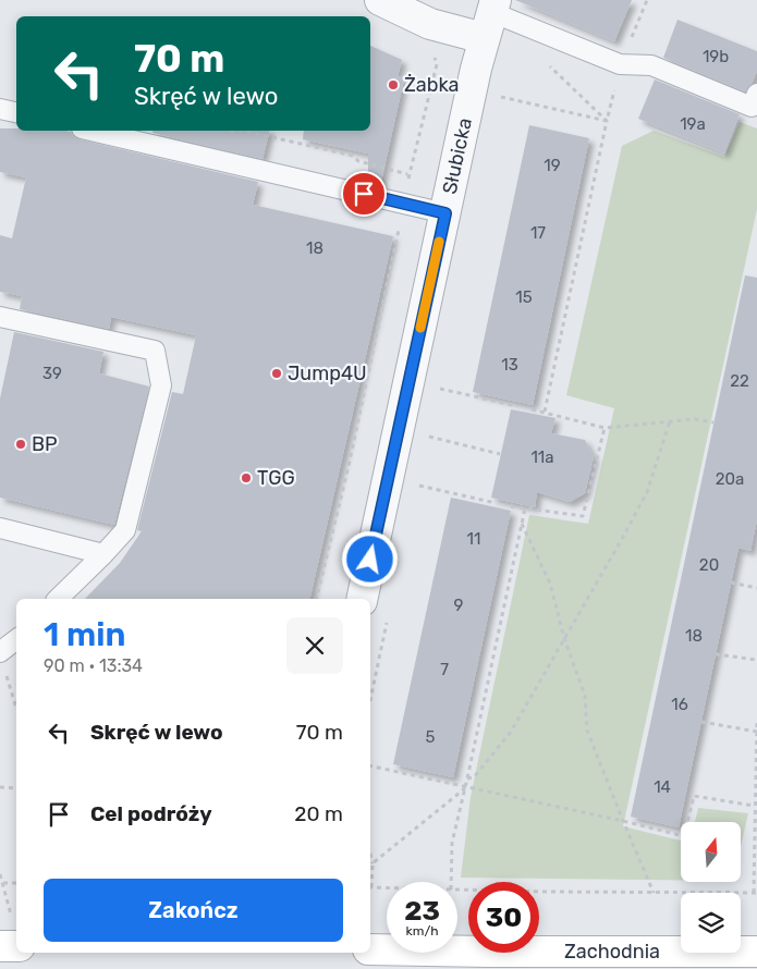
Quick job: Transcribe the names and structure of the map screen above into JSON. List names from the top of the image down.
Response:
{
  "streets": {
    "street": ["Słubicka", "Zachodnia"]
  },
  "places": [
    "Żabka",
    "Jump4U",
    "BP",
    "TGG"
  ],
  "house_numbers": [
    "19b",
    "19a",
    "19",
    "17",
    "18",
    "15",
    "13",
    "39",
    "22",
    "11a",
    "20a",
    "11",
    "20",
    "9",
    "18",
    "7",
    "16",
    "5",
    "14"
  ],
  "north": "top",
  "page": {
    "turn": ["70 m", "Skręć w lewo"],
    "heading": ["1 min", "90 m · 13:34"],
    "list": [
      {
        "name": "Skręć w lewo",
        "value": "70 m"
      },
      {
        "name": "Cel podróży",
        "value": "20 m"
      }
    ],
    "buttons": "Zakończ",
    "speed": "23 km/h",
    "limit": "30"
  }
}
